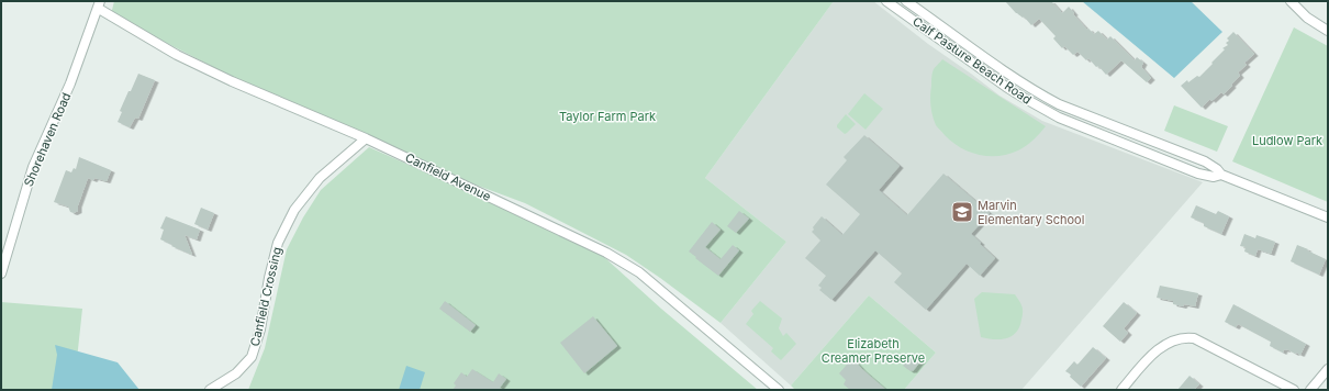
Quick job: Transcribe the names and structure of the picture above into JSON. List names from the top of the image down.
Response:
{
  "streets": {
    "street": [
      "Calf Pasture Beach Road",
      "Shorehaven Road",
      "Canfield Avenue",
      "Canfield Crossing"
    ]
  },
  "crossings": [
    ["Shorehaven Road", "Canfield Avenue"],
    ["Canfield Avenue", "Canfield Crossing"]
  ],
  "parks": ["Taylor Farm Park", "Ludlow Park", "Elizabeth Creamer Preserve"],
  "places": {
    "school or university": ["Marvin Elementary School"]
  }
}
